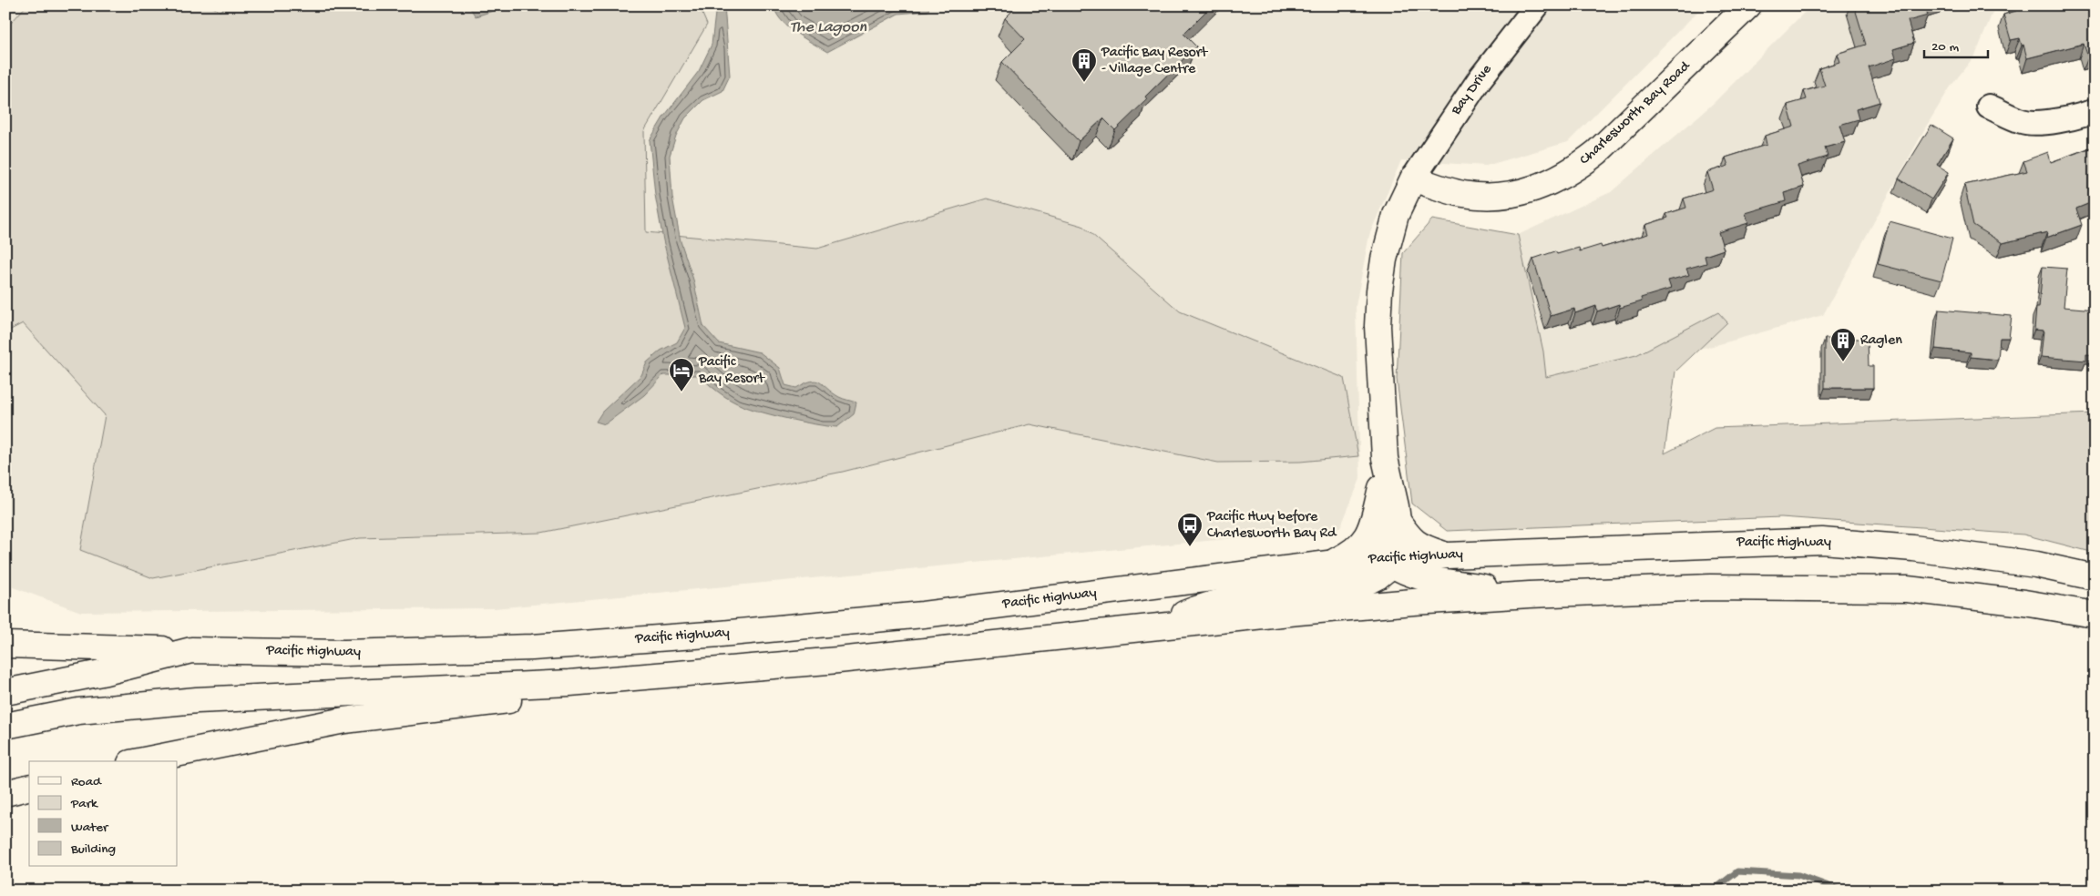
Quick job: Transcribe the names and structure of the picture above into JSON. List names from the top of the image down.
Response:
{
  "streets": {
    "main road": ["Charlesworth Bay Road", "Pacific Highway"],
    "street": ["Bay Drive"]
  },
  "crossings": [
    ["Bay Drive", "Charlesworth Bay Road"]
  ],
  "water": ["The Lagoon"],
  "places": {
    "building": ["Pacific Bay Resort - Village Centre", "Raglen"],
    "hotel": ["Pacific Bay Resort"],
    "bus stop": ["Pacific Hwy before Charlesworth Bay Rd"]
  },
  "legend": [
    "Road",
    "Park",
    "Water",
    "Building"
  ],
  "scale_bar": "20 m"
}
